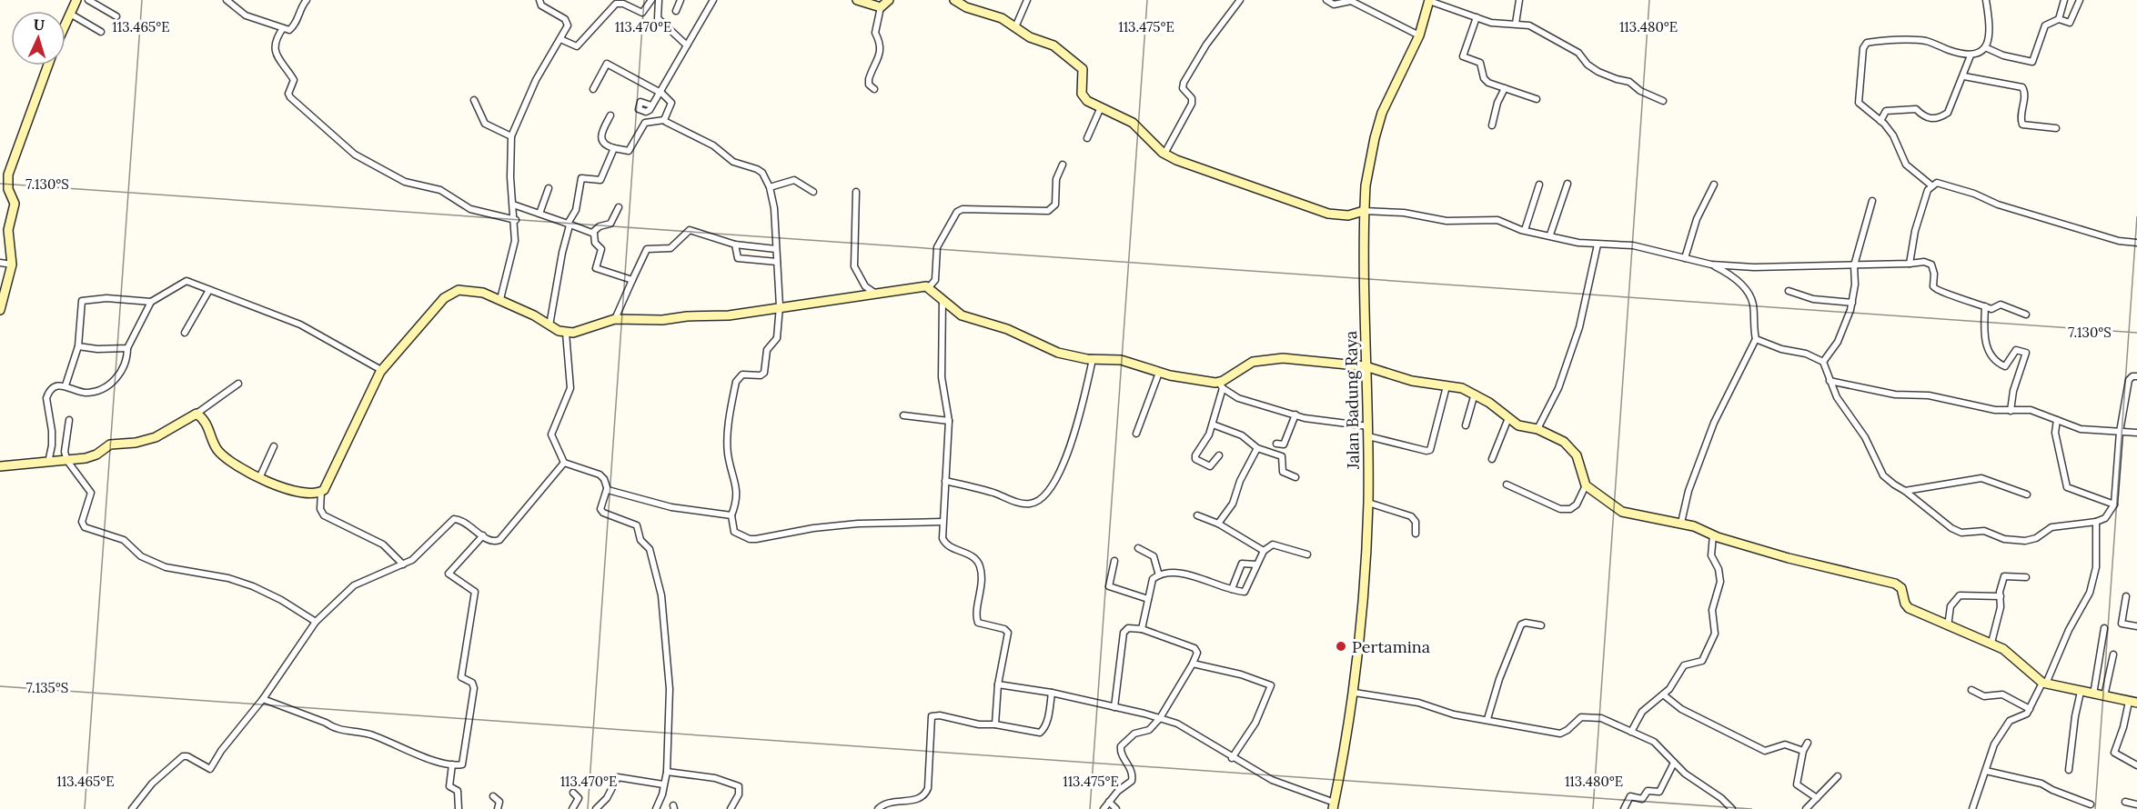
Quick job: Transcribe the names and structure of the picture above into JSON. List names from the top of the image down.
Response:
{
  "streets": {
    "street": ["Jalan Badung Raya"]
  },
  "places": ["Pertamina"],
  "north": "top",
  "coordinates": [
    "113.465°E",
    "113.470°E",
    "113.475°E",
    "113.480°E",
    "7.130°S",
    "7.135°S"
  ]
}
